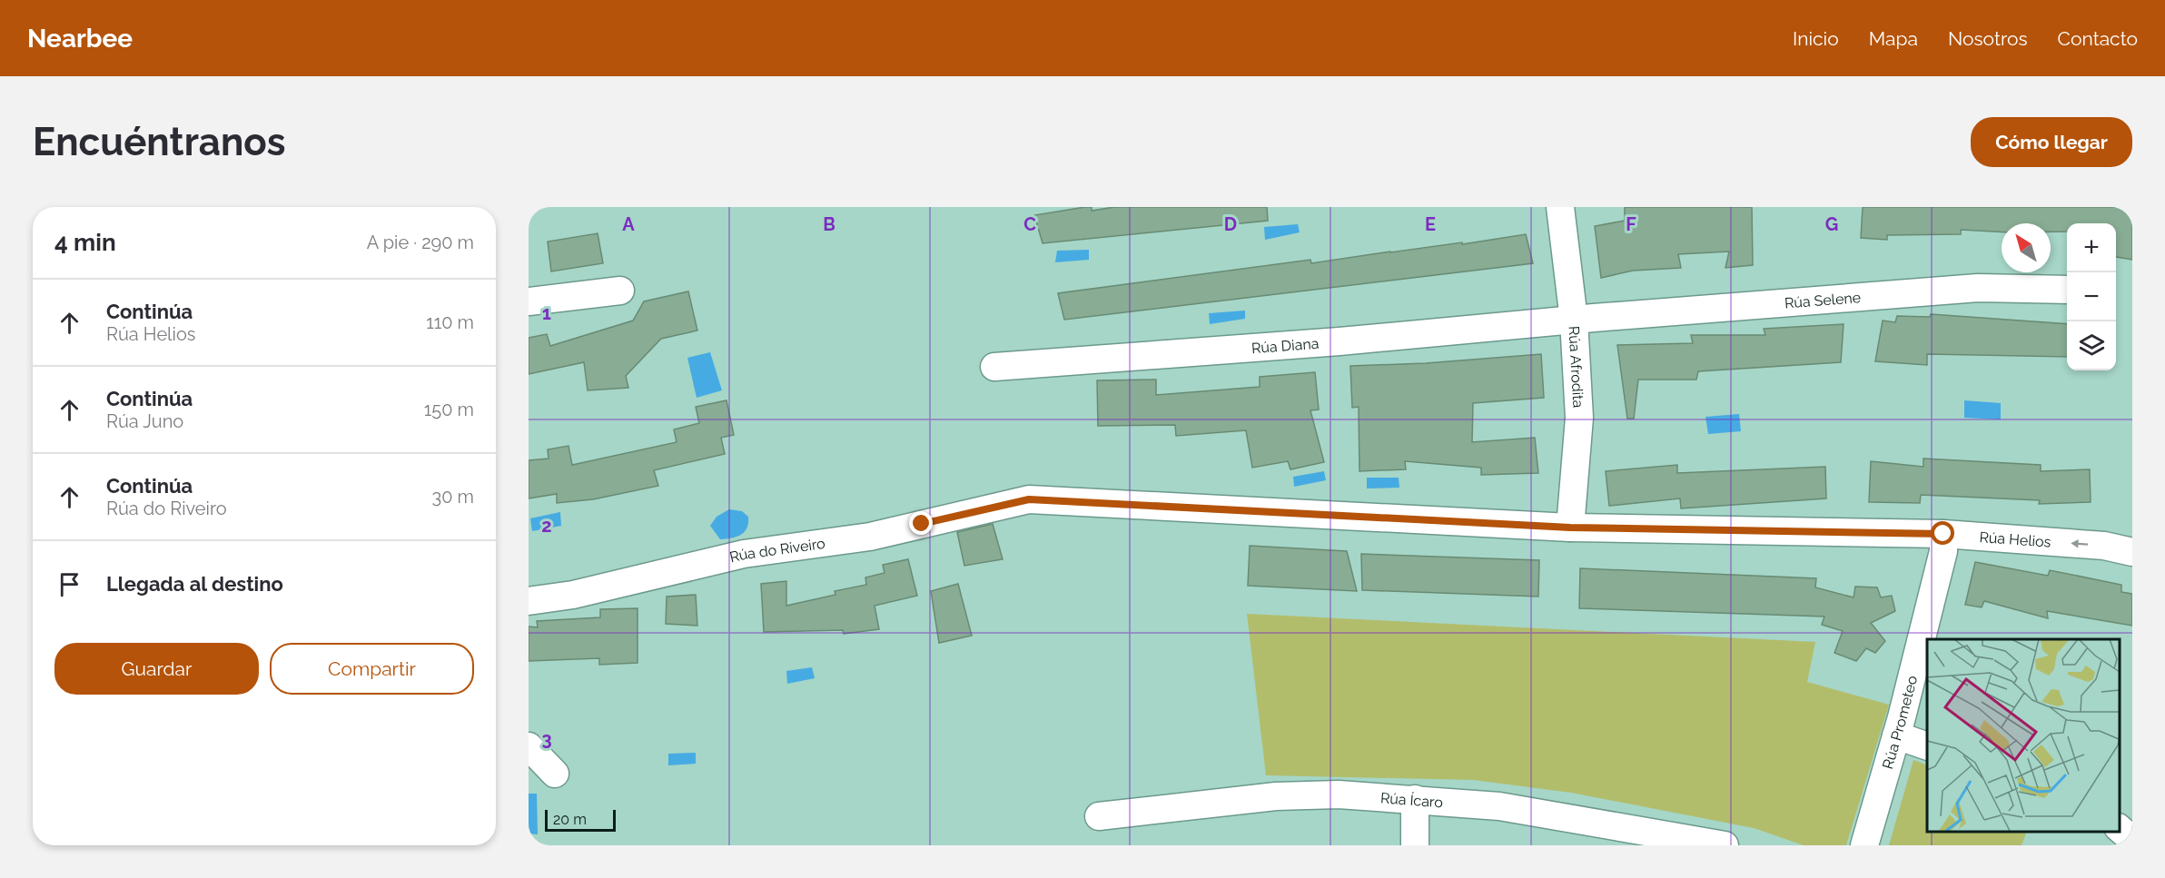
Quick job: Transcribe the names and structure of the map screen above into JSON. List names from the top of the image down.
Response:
{
  "streets": {
    "street": [
      "Rúa Selene",
      "Rúa Diana",
      "Rúa Afrodita",
      "Rúa Helios",
      "Rúa do Riveiro",
      "Rúa Prometeo",
      "Rúa Ícaro"
    ]
  },
  "crossings": [
    ["Rúa Selene", "Rúa Diana"],
    ["Rúa Selene", "Rúa Afrodita"],
    ["Rúa Diana", "Rúa Afrodita"],
    ["Rúa Afrodita", "Rúa Helios"],
    ["Rúa Afrodita", "Rúa do Riveiro"],
    ["Rúa Helios", "Rúa do Riveiro"],
    ["Rúa Helios", "Rúa Prometeo"]
  ],
  "scale_bar": "20 m",
  "north": "top left",
  "page": {
    "header": "Nearbee",
    "nav": [
      "Inicio",
      "Mapa",
      "Nosotros",
      "Contacto"
    ],
    "buttons": [
      "Cómo llegar",
      ["Guardar", "Compartir"]
    ],
    "title": "Encuéntranos",
    "heading": ["4 min", "A pie · 290 m"],
    "map_buttons": ["+", "−"],
    "list": [
      ["Continúa", "Rúa Helios", "110 m"],
      ["Continúa", "Rúa Juno", "150 m"],
      ["Continúa", "Rúa do Riveiro", "30 m"],
      "Llegada al destino"
    ],
    "scale": "20 m"
  },
  "grid": {
    "columns": [
      "A",
      "B",
      "C",
      "D",
      "E",
      "F",
      "G"
    ],
    "rows": ["1", "2", "3"]
  }
}
